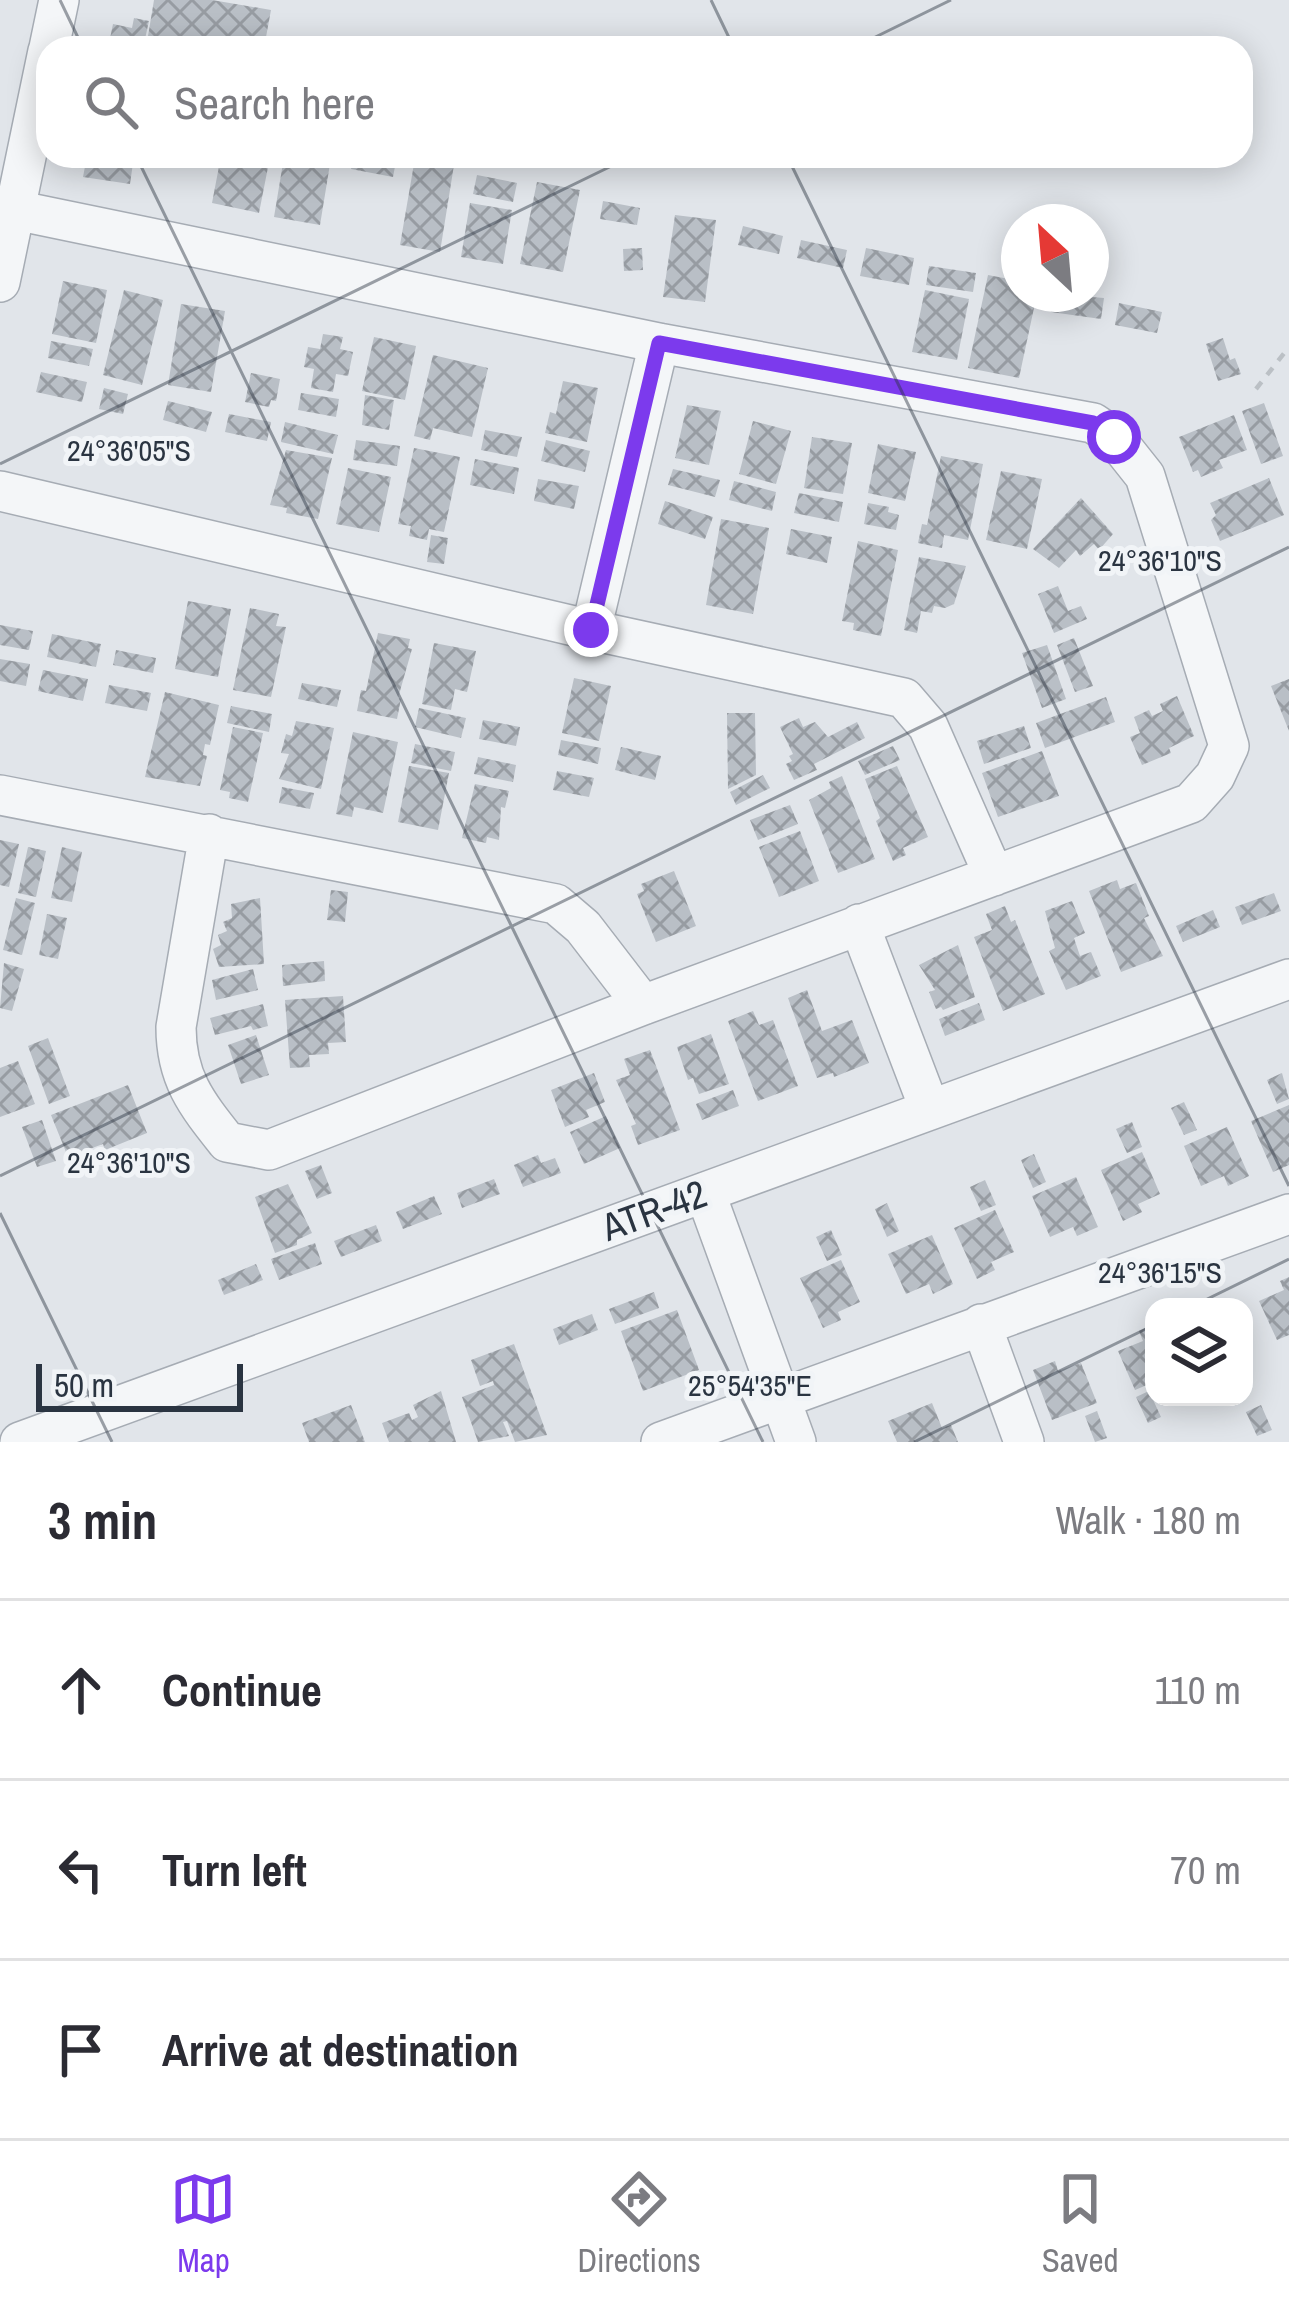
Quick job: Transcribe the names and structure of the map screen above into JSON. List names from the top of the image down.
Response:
{
  "streets": {
    "street": ["ATR-42"]
  },
  "scale_bar": "50 m",
  "north": "top left",
  "page": {
    "search": "Search here",
    "scale": "50 m",
    "heading": ["3 min", "Walk · 180 m"],
    "list": [
      ["Continue", "110 m"],
      ["Turn left", "70 m"],
      "Arrive at destination"
    ],
    "nav": ["Map", "Directions", "Saved"]
  },
  "coordinates": [
    "24°36'05\"S",
    "24°36'10\"S",
    "24°36'15\"S",
    "25°54'35\"E"
  ]
}
